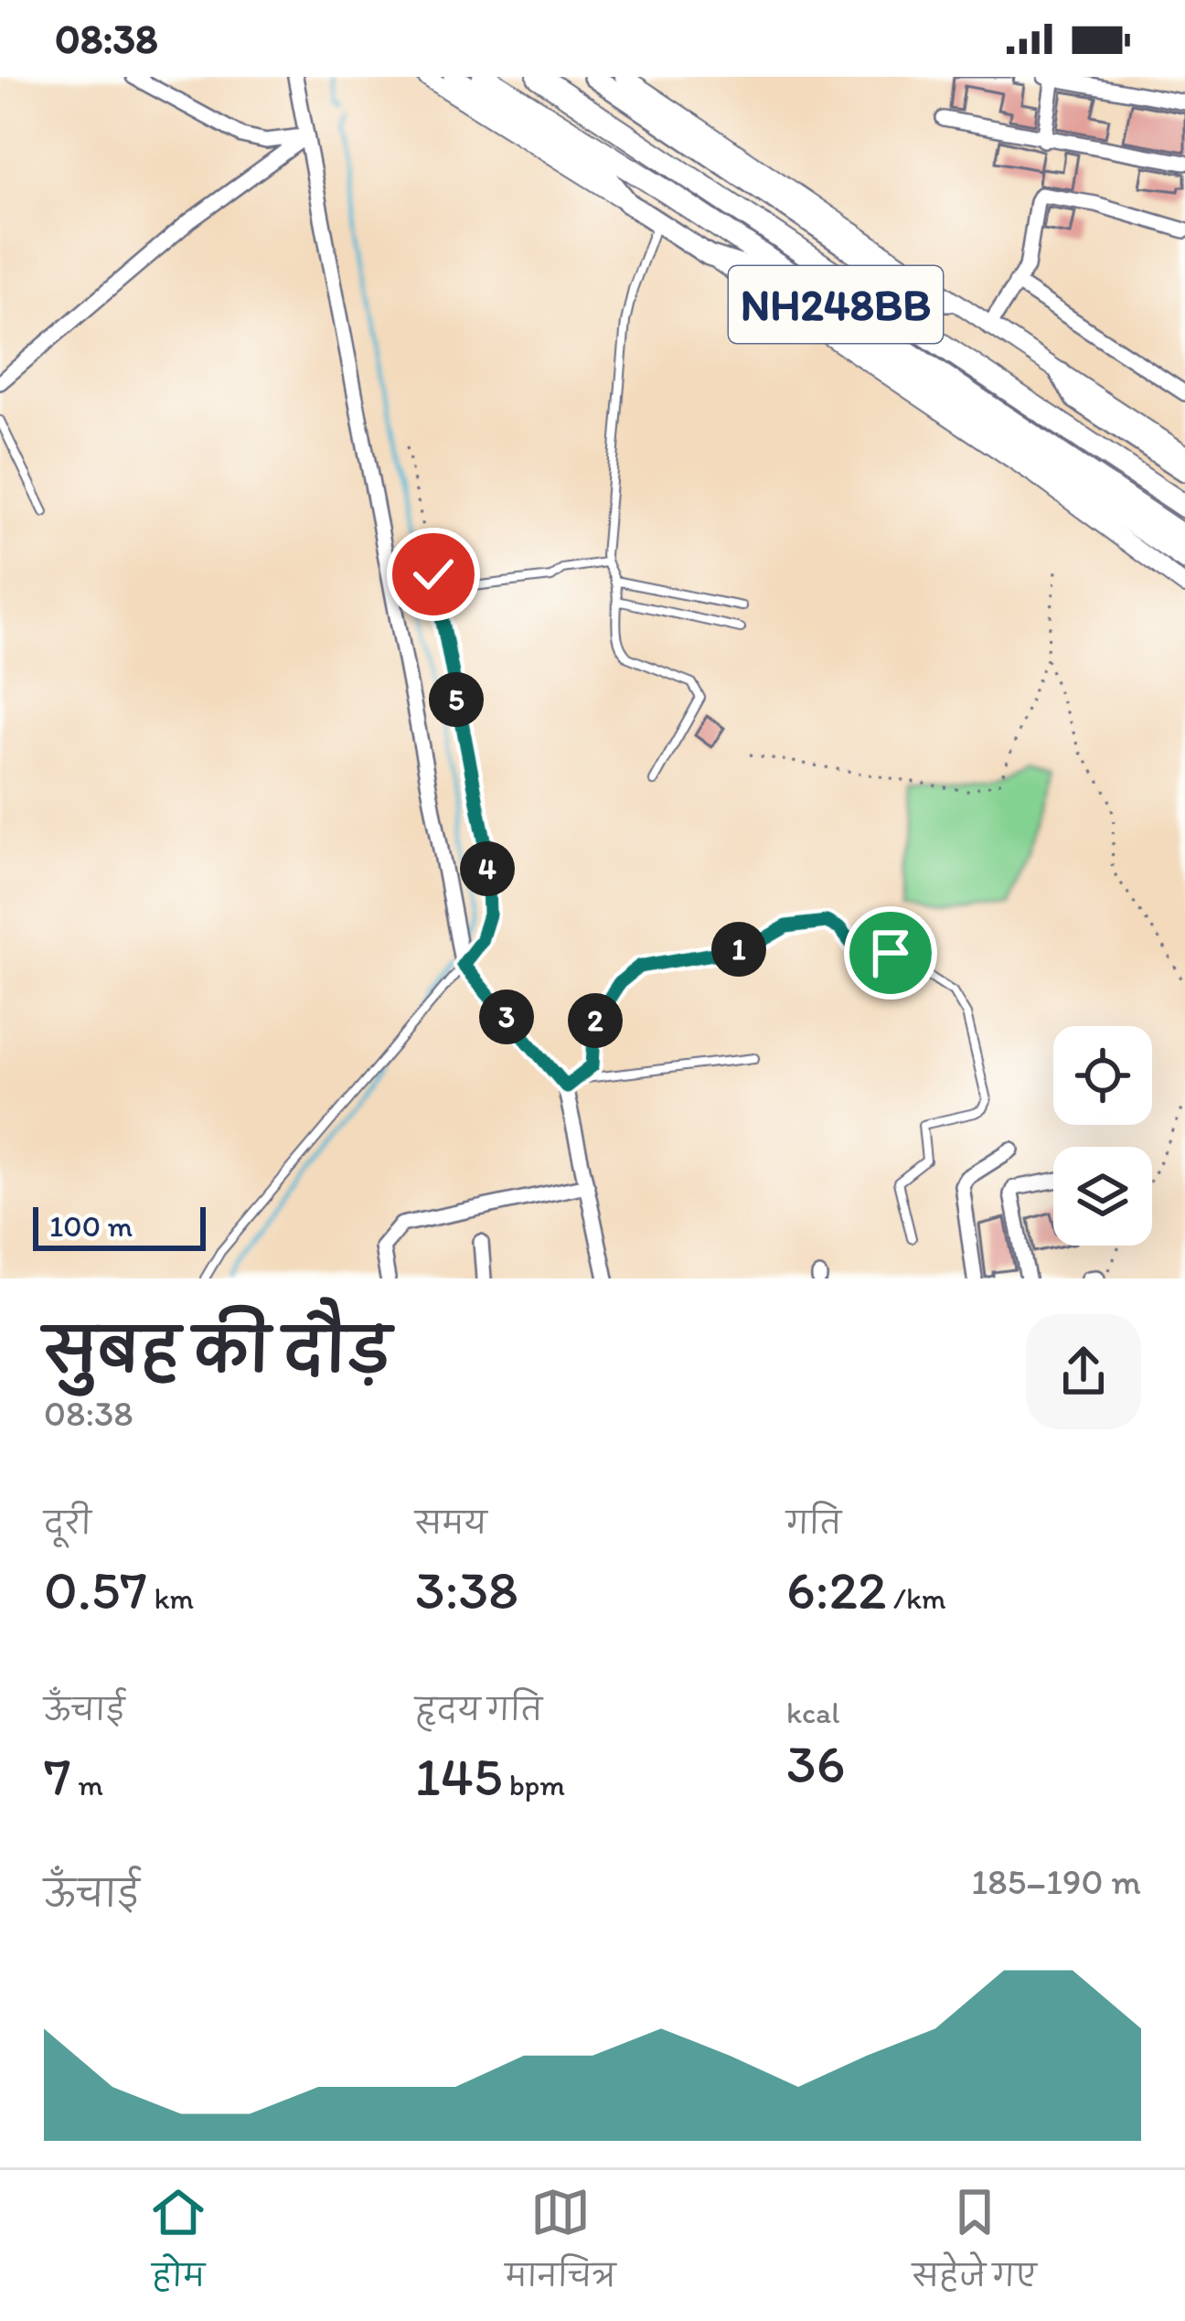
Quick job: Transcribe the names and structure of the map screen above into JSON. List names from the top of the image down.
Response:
{
  "streets": {
    "highway": ["NH248BB"]
  },
  "scale_bar": "100 m",
  "page": {
    "status": "08:38",
    "pins": [
      "5",
      "4",
      "1",
      "3",
      "2"
    ],
    "scale": "100 m",
    "heading": ["सुबह की दौड़", "08:38"],
    "stats": [
      ["दूरी", "0.57 km"],
      ["समय", "3:38"],
      ["गति", "6:22 /km"],
      ["ऊँचाई", "7 m"],
      ["हृदय गति", "145 bpm"],
      ["kcal", "36"]
    ],
    "chart": ["ऊँचाई", "185–190 m"],
    "tabs": ["होम", "मानचित्र", "सहेजे गए"]
  }
}
